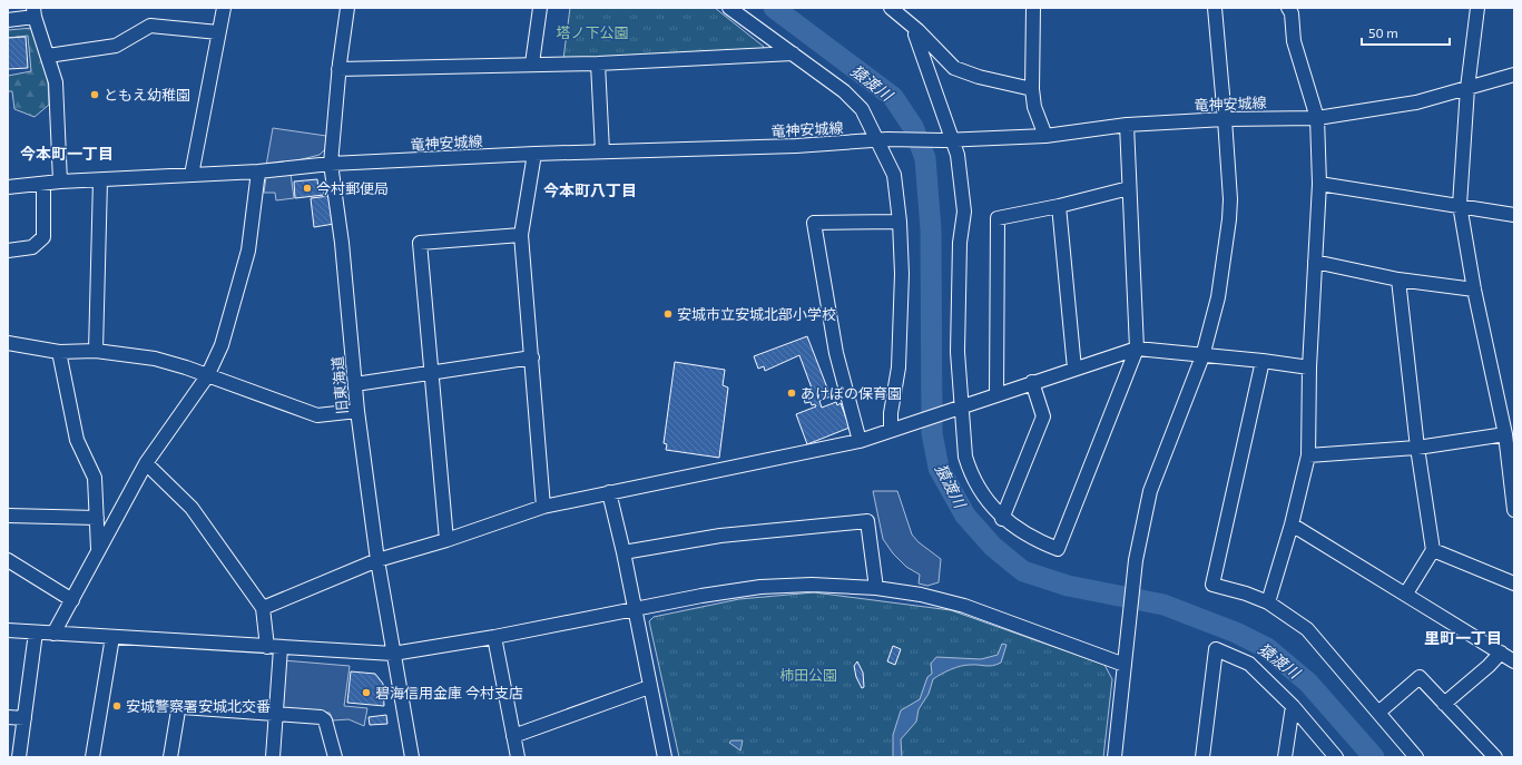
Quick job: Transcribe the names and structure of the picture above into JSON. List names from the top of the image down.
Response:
{
  "streets": {
    "street": ["竜神安城線", "旧東海道"]
  },
  "crossings": [
    ["竜神安城線", "旧東海道"]
  ],
  "districts": ["今本町一丁目", "今本町八丁目", "里町一丁目"],
  "water": ["猿渡川"],
  "parks": ["塔ノ下公園", "柿田公園"],
  "places": [
    "ともえ幼稚園",
    "今村郵便局",
    "安城市立安城北部小学校",
    "あけぼの保育園",
    "碧海信用金庫 今村支店",
    "安城警察署安城北交番"
  ],
  "scale_bar": "50 m"
}
